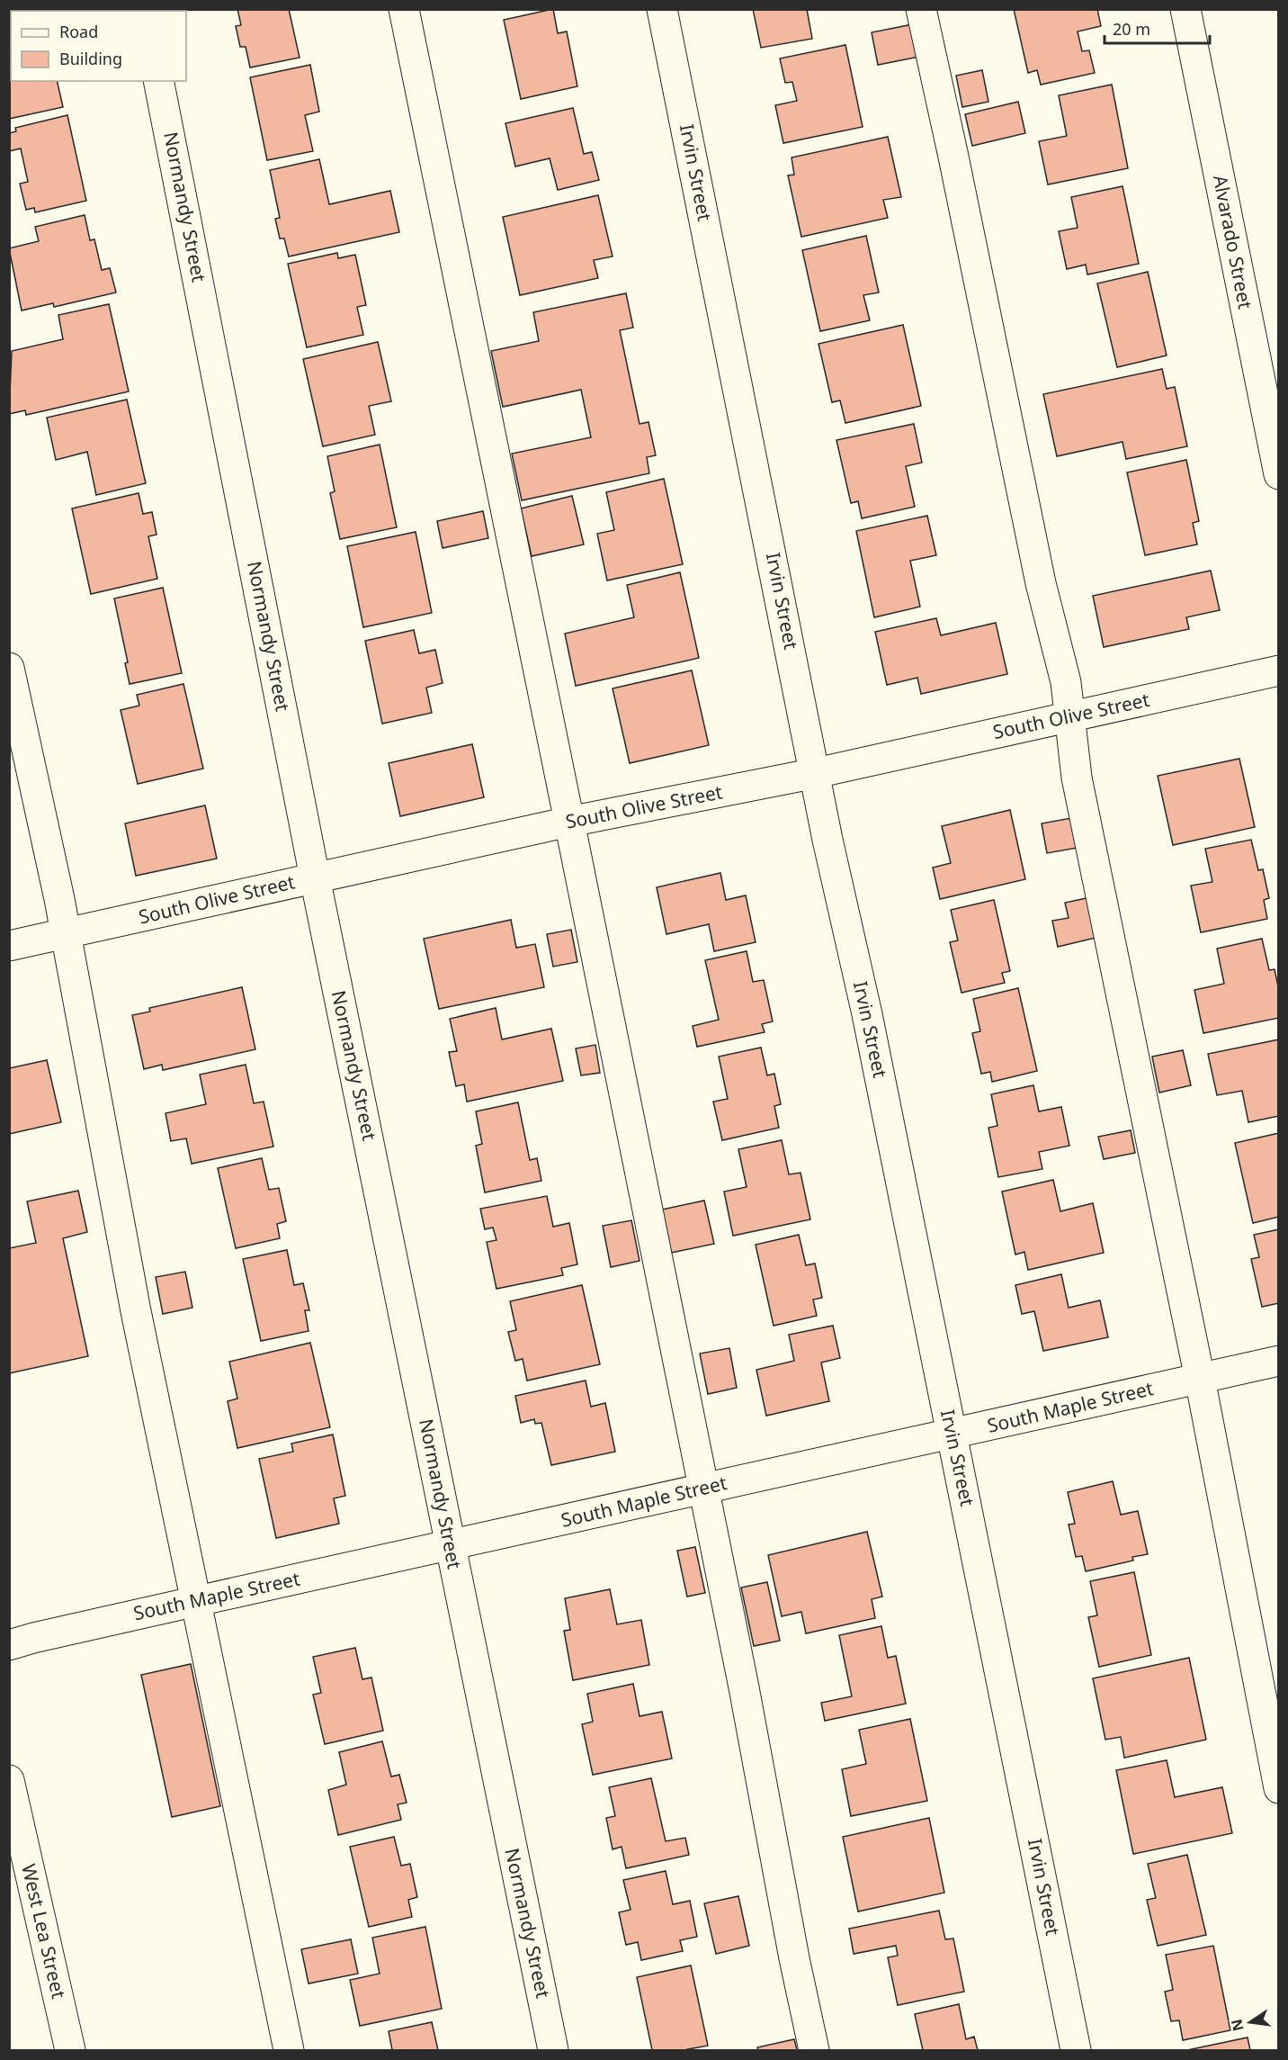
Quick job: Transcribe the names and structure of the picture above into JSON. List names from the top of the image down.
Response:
{
  "streets": {
    "street": [
      "Irvin Street",
      "Normandy Street",
      "Alvarado Street",
      "South Olive Street",
      "South Maple Street",
      "West Lea Street"
    ]
  },
  "crossings": [
    ["Irvin Street", "South Olive Street"],
    ["Irvin Street", "South Maple Street"],
    ["Normandy Street", "South Olive Street"],
    ["Normandy Street", "South Maple Street"]
  ],
  "legend": ["Road", "Building"],
  "scale_bar": "20 m",
  "north": "left"
}
